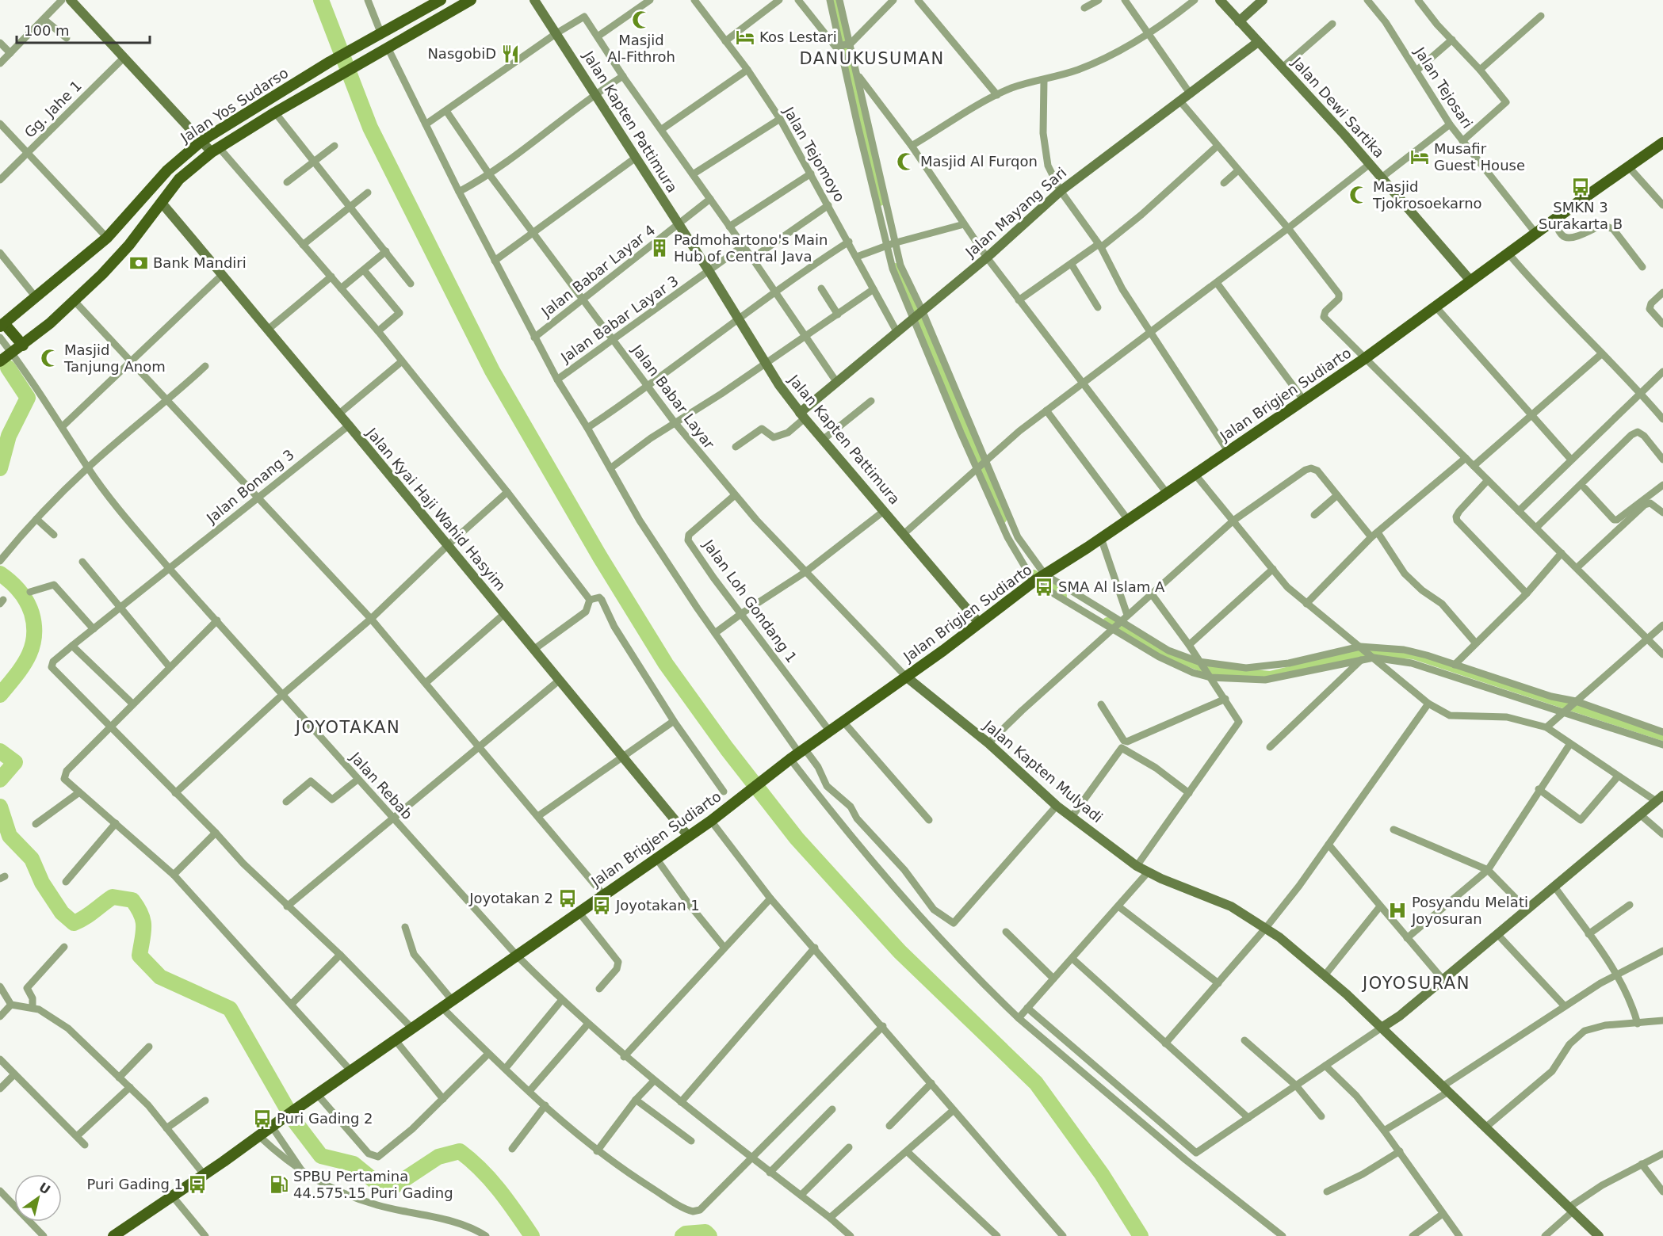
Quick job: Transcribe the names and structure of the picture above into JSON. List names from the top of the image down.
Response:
{
  "streets": {
    "main road": [
      "Jalan Yos Sudarso",
      "Jalan Dewi Sartika",
      "Jalan Kapten Pattimura",
      "Jalan Mayang Sari",
      "Jalan Brigjen Sudiarto",
      "Jalan Kyai Haji Wahid Hasyim",
      "Jalan Kapten Mulyadi"
    ],
    "street": [
      "Jalan Tejosari",
      "Gg. Jahe 1",
      "Jalan Tejomoyo",
      "Jalan Babar Layar 4",
      "Jalan Babar Layar 3",
      "Jalan Babar Layar",
      "Jalan Bonang 3",
      "Jalan Loh Gondang 1",
      "Jalan Rebab"
    ]
  },
  "crossings": [
    ["Jalan Tejosari", "Jalan Brigjen Sudiarto"],
    ["Jalan Dewi Sartika", "Jalan Mayang Sari"],
    ["Jalan Dewi Sartika", "Jalan Brigjen Sudiarto"],
    ["Jalan Kapten Pattimura", "Jalan Mayang Sari"],
    ["Jalan Kapten Pattimura", "Jalan Babar Layar 4"],
    ["Jalan Kapten Pattimura", "Jalan Babar Layar 3"],
    ["Jalan Kapten Pattimura", "Jalan Brigjen Sudiarto"],
    ["Jalan Tejomoyo", "Jalan Mayang Sari"],
    ["Jalan Babar Layar 4", "Jalan Babar Layar"],
    ["Jalan Babar Layar 3", "Jalan Babar Layar"],
    ["Jalan Brigjen Sudiarto", "Jalan Babar Layar"],
    ["Jalan Brigjen Sudiarto", "Jalan Bonang 3"],
    ["Jalan Brigjen Sudiarto", "Jalan Kyai Haji Wahid Hasyim"],
    ["Jalan Brigjen Sudiarto", "Jalan Loh Gondang 1"],
    ["Jalan Brigjen Sudiarto", "Jalan Kapten Mulyadi"],
    ["Jalan Brigjen Sudiarto", "Jalan Rebab"],
    ["Jalan Babar Layar", "Jalan Loh Gondang 1"],
    ["Jalan Babar Layar", "Jalan Kapten Mulyadi"],
    ["Jalan Bonang 3", "Jalan Kyai Haji Wahid Hasyim"],
    ["Jalan Bonang 3", "Jalan Rebab"]
  ],
  "districts": ["DANUKUSUMAN", "JOYOTAKAN", "JOYOSURAN"],
  "places": {
    "mosque": [
      "Masjid Al-Fithroh",
      "Masjid Al Furqon",
      "Masjid Tjokrosoekarno",
      "Masjid Tanjung Anom"
    ],
    "hotel": ["Kos Lestari", "Musafir Guest House"],
    "restaurant": ["NasgobiD"],
    "bus stop": [
      "SMKN 3 Surakarta B",
      "SMA Al Islam A",
      "Joyotakan 2",
      "Joyotakan 1",
      "Puri Gading 2",
      "Puri Gading 1"
    ],
    "building": ["Padmohartono's Main Hub of Central Java"],
    "bank": ["Bank Mandiri"],
    "hospital": ["Posyandu Melati Joyosuran"],
    "fuel station": ["SPBU Pertamina 44.575.15 Puri Gading"]
  },
  "scale_bar": "100 m",
  "north": "top right"
}
